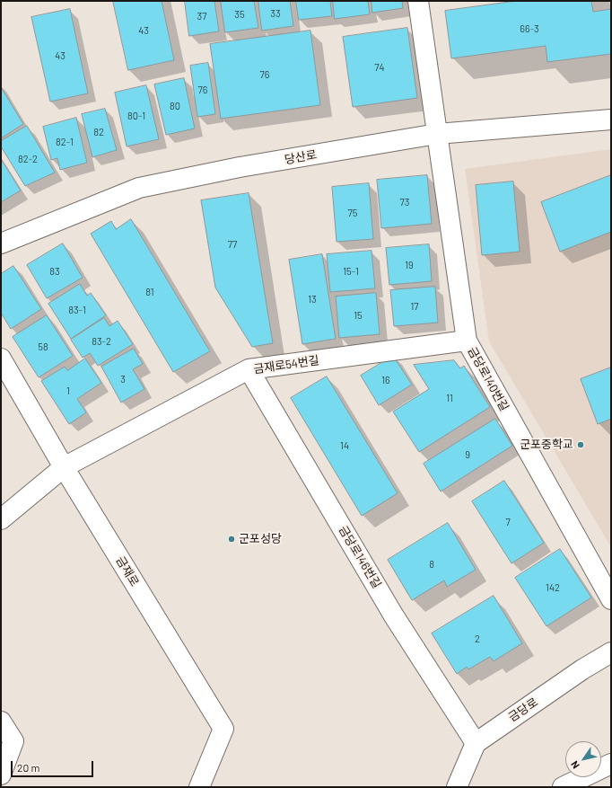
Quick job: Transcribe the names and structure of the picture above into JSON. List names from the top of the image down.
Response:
{
  "streets": {
    "street": [
      "당산로",
      "금재로54번길",
      "금당로140번길",
      "금당로146번길",
      "금재로",
      "금당로"
    ]
  },
  "crossings": [
    ["당산로", "금당로140번길"],
    ["금재로54번길", "금당로140번길"],
    ["금재로54번길", "금당로146번길"],
    ["금재로54번길", "금재로"],
    ["금당로146번길", "금당로"]
  ],
  "places": ["군포중학교", "군포성당"],
  "house_numbers": [
    "33",
    "35",
    "37",
    "66-3",
    "43",
    "43",
    "74",
    "76",
    "76",
    "80",
    "80-1",
    "82",
    "82-1",
    "82-2",
    "73",
    "75",
    "77",
    "19",
    "83",
    "15-1",
    "81",
    "13",
    "17",
    "83-1",
    "15",
    "83-2",
    "58",
    "3",
    "16",
    "1",
    "11",
    "14",
    "9",
    "7",
    "8",
    "142",
    "2"
  ],
  "scale_bar": "20 m",
  "north": "bottom left"
}
